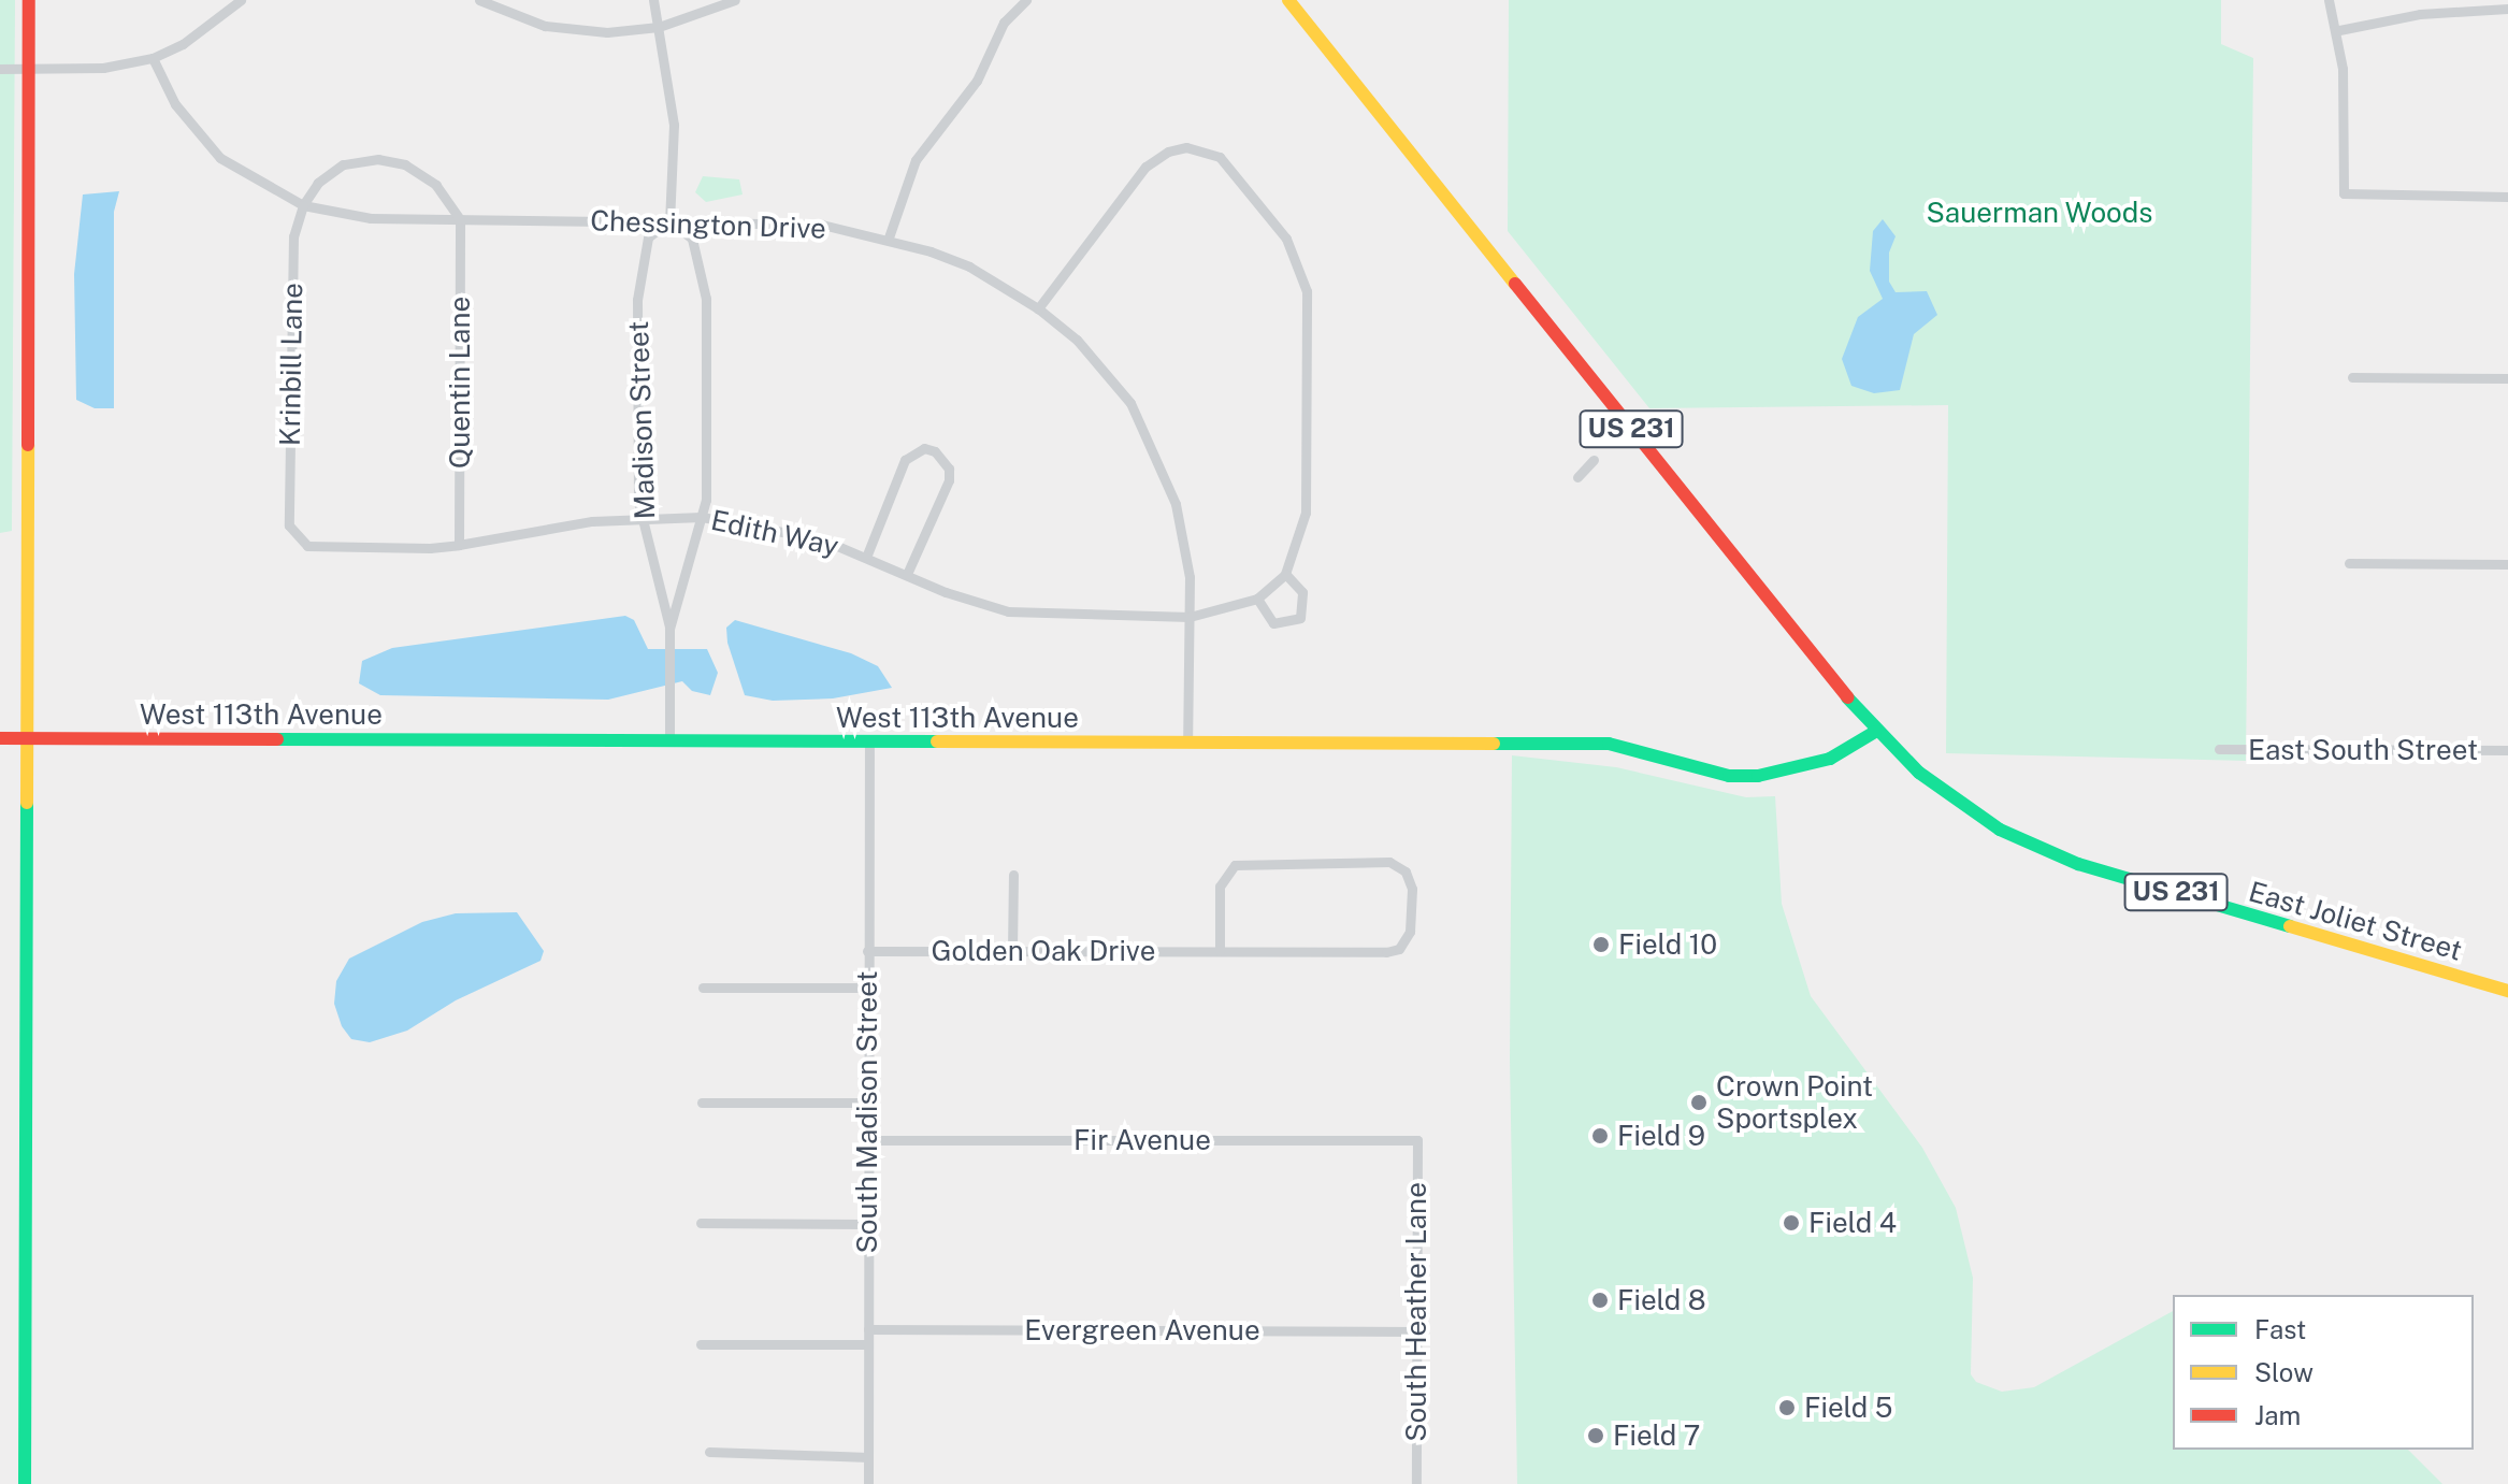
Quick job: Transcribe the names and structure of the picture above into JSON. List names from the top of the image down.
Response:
{
  "streets": {
    "main road": ["US 231", "West 113th Avenue", "East Joliet Street"],
    "street": [
      "Chessington Drive",
      "Krinbill Lane",
      "Quentin Lane",
      "Madison Street",
      "Edith Way",
      "East South Street",
      "Golden Oak Drive",
      "South Madison Street",
      "Fir Avenue",
      "South Heather Lane",
      "Evergreen Avenue"
    ]
  },
  "crossings": [
    ["Chessington Drive", "Krinbill Lane"],
    ["Chessington Drive", "Quentin Lane"],
    ["Chessington Drive", "Madison Street"],
    ["Chessington Drive", "Edith Way"],
    ["Chessington Drive", "West 113th Avenue"],
    ["Krinbill Lane", "Edith Way"],
    ["Quentin Lane", "Edith Way"],
    ["Madison Street", "Edith Way"],
    ["Madison Street", "West 113th Avenue"],
    ["US 231", "West 113th Avenue"],
    ["US 231", "East Joliet Street"],
    ["West 113th Avenue", "East Joliet Street"],
    ["West 113th Avenue", "South Madison Street"],
    ["Golden Oak Drive", "South Madison Street"],
    ["South Madison Street", "Fir Avenue"],
    ["South Madison Street", "Evergreen Avenue"],
    ["Fir Avenue", "South Heather Lane"],
    ["South Heather Lane", "Evergreen Avenue"]
  ],
  "parks": ["Sauerman Woods"],
  "places": [
    "Field 10",
    "Crown Point Sportsplex",
    "Field 9",
    "Field 4",
    "Field 8",
    "Field 5",
    "Field 7"
  ],
  "legend": ["Fast", "Slow", "Jam"]
}
